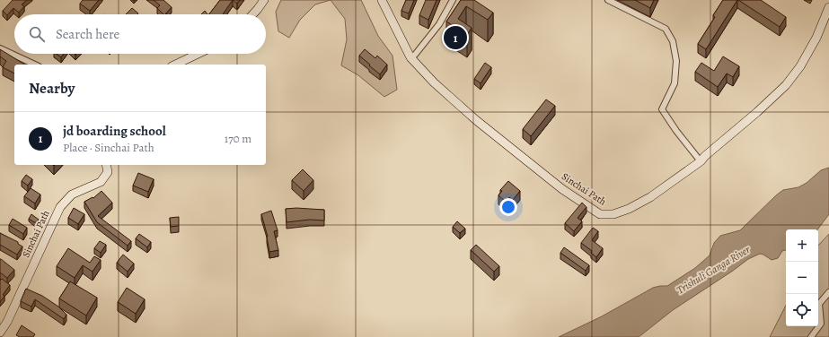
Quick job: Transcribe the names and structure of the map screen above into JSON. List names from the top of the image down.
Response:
{
  "streets": {
    "street": ["Sinchai Path"]
  },
  "water": ["Trishuli Ganga River"],
  "page": {
    "search": "Search here",
    "pins": "1",
    "heading": "Nearby",
    "list": [
      {
        "mark": "1",
        "name": "jd boarding school",
        "note": "Place · Sinchai Path",
        "value": "170 m"
      }
    ],
    "map_buttons": ["+", "−"]
  }
}
